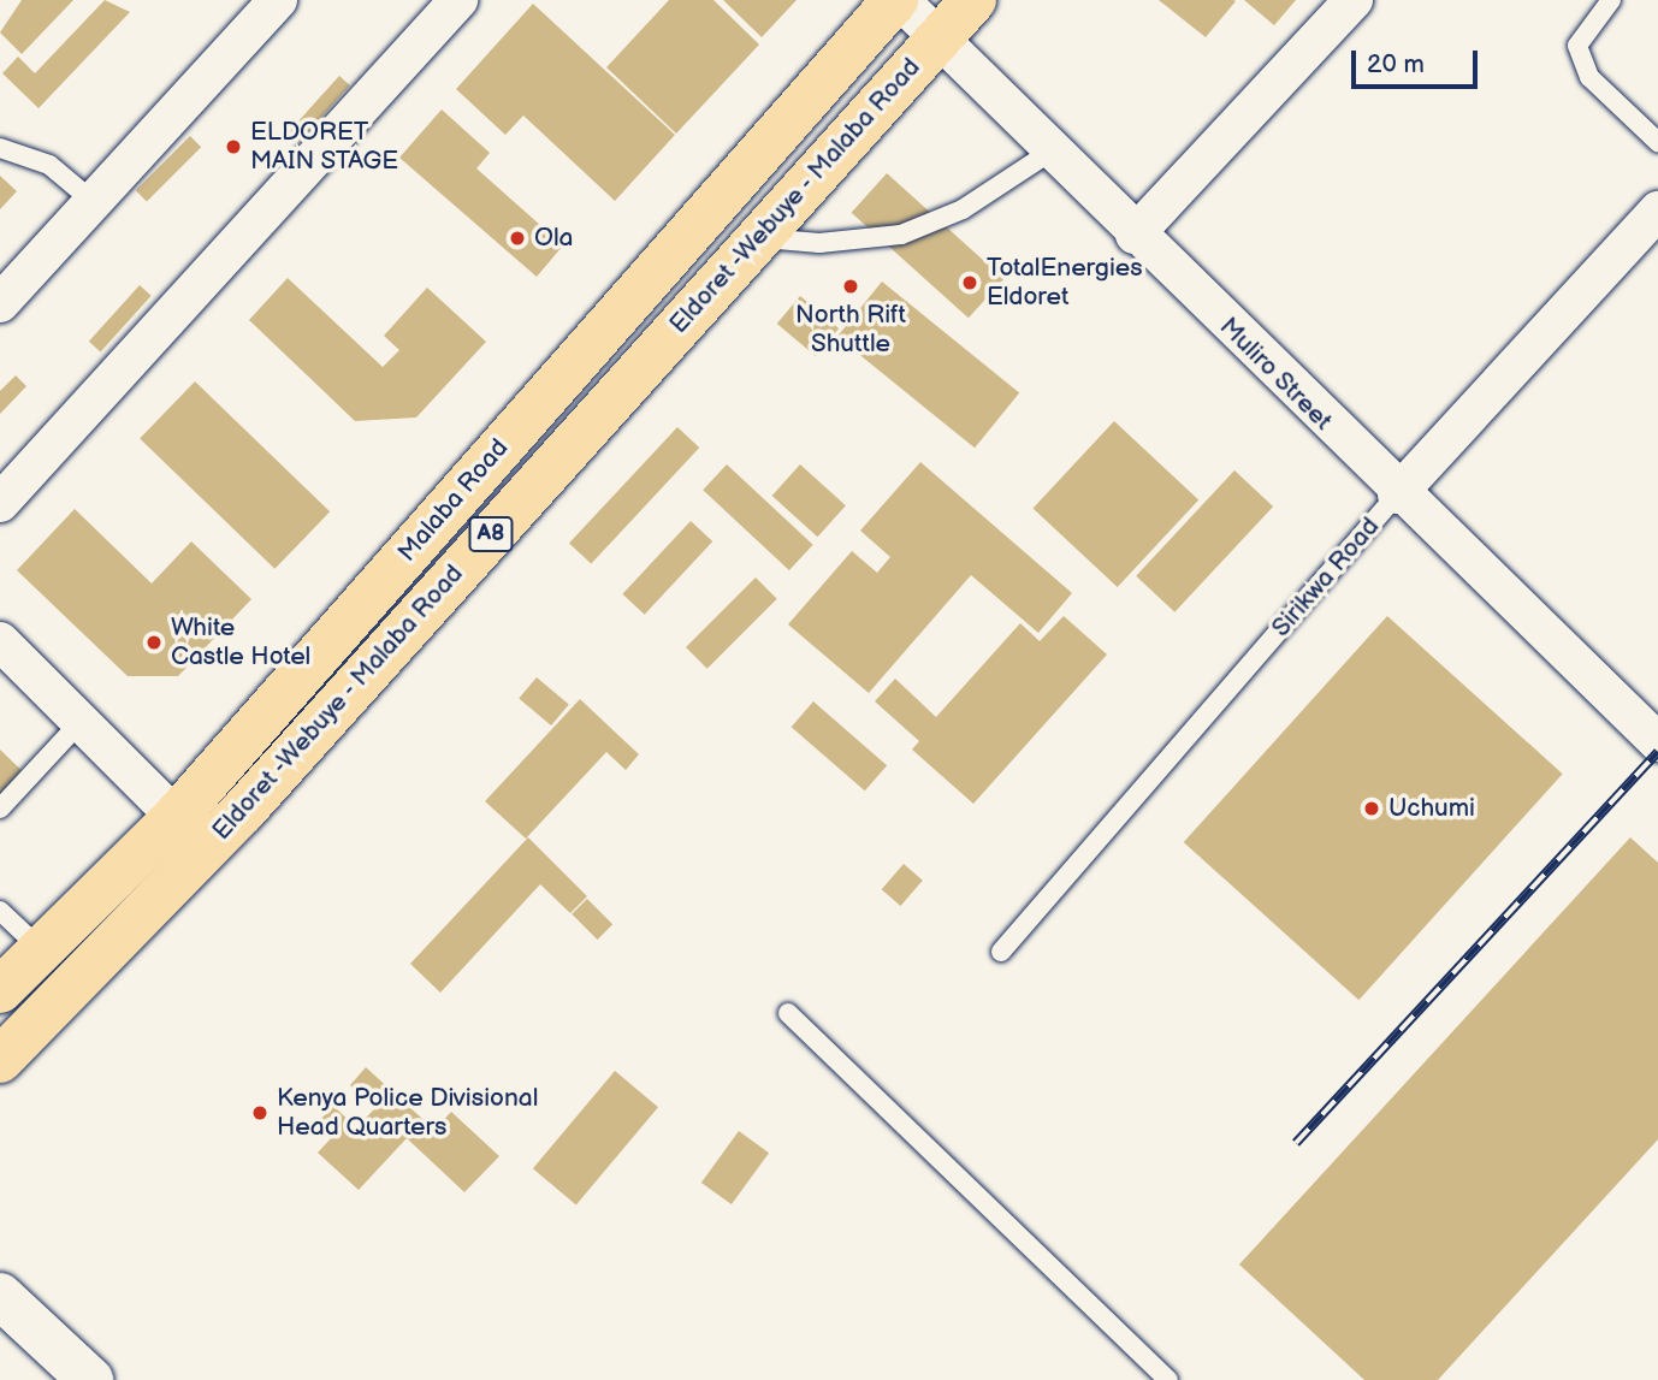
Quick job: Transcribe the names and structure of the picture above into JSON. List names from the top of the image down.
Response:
{
  "streets": {
    "highway": ["Eldoret -Webuye - Malaba Road", "Malaba Road", "A8"],
    "street": ["Muliro Street", "Sirikwa Road"]
  },
  "crossings": [
    ["Eldoret -Webuye - Malaba Road", "Muliro Street"],
    ["Muliro Street", "Malaba Road"],
    ["Muliro Street", "Sirikwa Road"]
  ],
  "places": [
    "ELDORET MAIN STAGE",
    "Ola",
    "TotalEnergies Eldoret",
    "North Rift Shuttle",
    "White Castle Hotel",
    "Uchumi",
    "Kenya Police Divisional Head Quarters"
  ],
  "scale_bar": "20 m"
}
